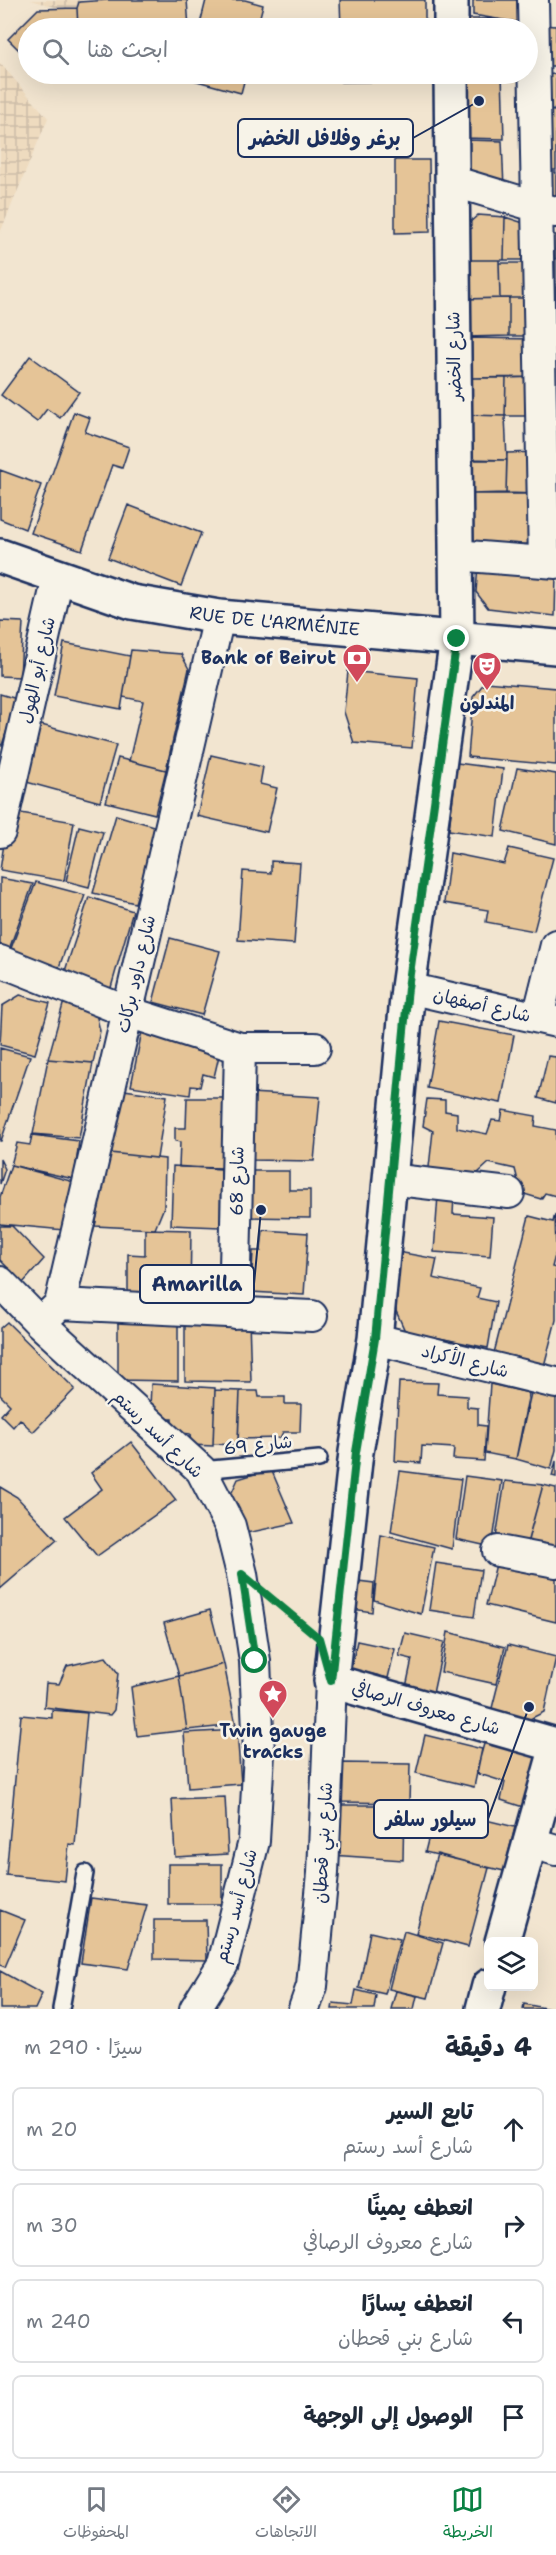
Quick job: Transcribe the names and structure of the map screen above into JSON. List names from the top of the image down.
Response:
{
  "streets": {
    "street": [
      "شارع الخضر",
      "RUE DE L'ARMÉNIE",
      "شارع أبو الهول",
      "شارع داود بركات",
      "شارع أصفهان",
      "شارع 68",
      "شارع الأكراد",
      "شارع أسد رستم",
      "شارع معروف الرصافي",
      "شارع بني قحطان"
    ],
    "lane": ["شارع 69"]
  },
  "crossings": [
    ["شارع الخضر", "RUE DE L'ARMÉNIE"],
    ["شارع الخضر", "شارع بني قحطان"],
    ["RUE DE L'ARMÉNIE", "شارع أبو الهول"],
    ["RUE DE L'ARMÉNIE", "شارع داود بركات"],
    ["RUE DE L'ARMÉNIE", "شارع بني قحطان"],
    ["شارع داود بركات", "شارع أسد رستم"],
    ["شارع أصفهان", "شارع بني قحطان"],
    ["شارع الأكراد", "شارع بني قحطان"],
    ["شارع أسد رستم", "شارع 69"],
    ["شارع معروف الرصافي", "شارع بني قحطان"]
  ],
  "places": {
    "other": ["برغر وفلافل الخضر", "Amarilla", "سيلور سلفر"],
    "bank": ["Bank of Beirut"],
    "theatre": ["المندلون"],
    "place": ["Twin gauge tracks"]
  },
  "page": {
    "search": "ابحث هنا",
    "heading": ["4 دقيقة", "سيرًا · 290 m"],
    "list": [
      ["تابع السير", "شارع أسد رستم", "20 m"],
      ["انعطف يمينًا", "شارع معروف الرصافي", "30 m"],
      ["انعطف يسارًا", "شارع بني قحطان", "240 m"],
      "الوصول إلى الوجهة"
    ],
    "nav": ["الخريطة", "الاتجاهات", "المحفوظات"]
  }
}
